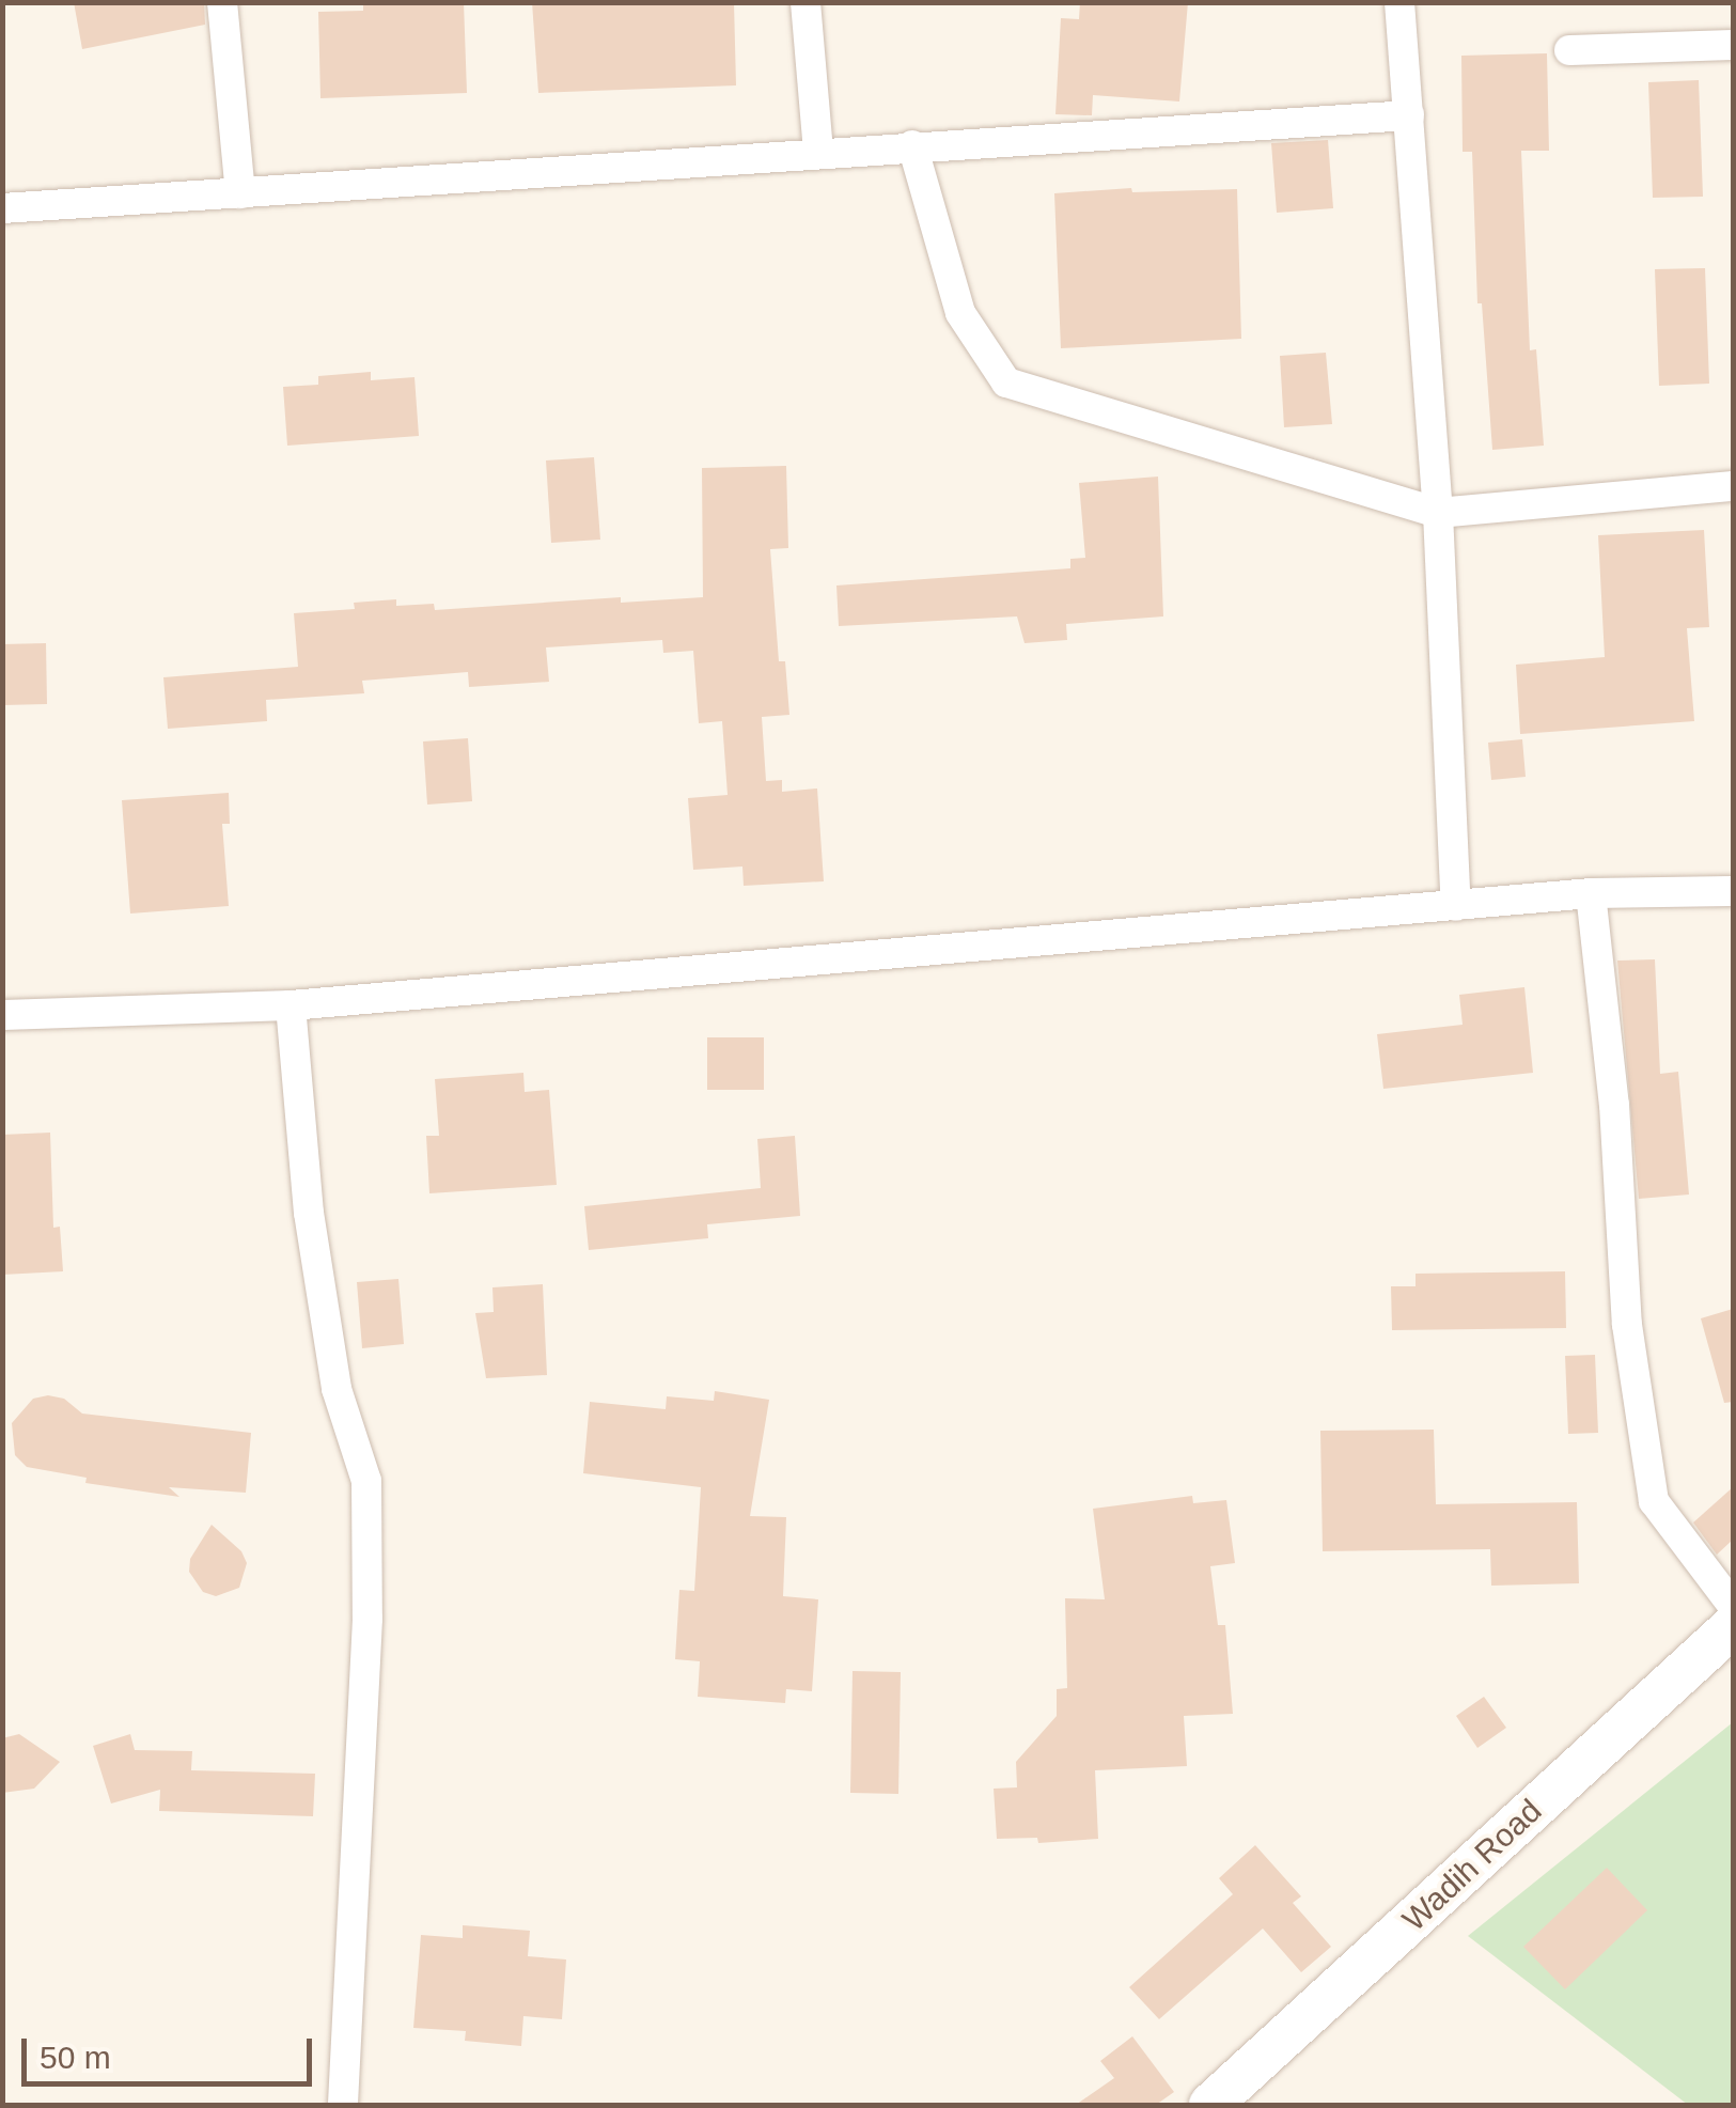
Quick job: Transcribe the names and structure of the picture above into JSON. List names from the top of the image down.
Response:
{
  "streets": {
    "street": ["Wadih Road"]
  },
  "scale_bar": "50 m"
}
